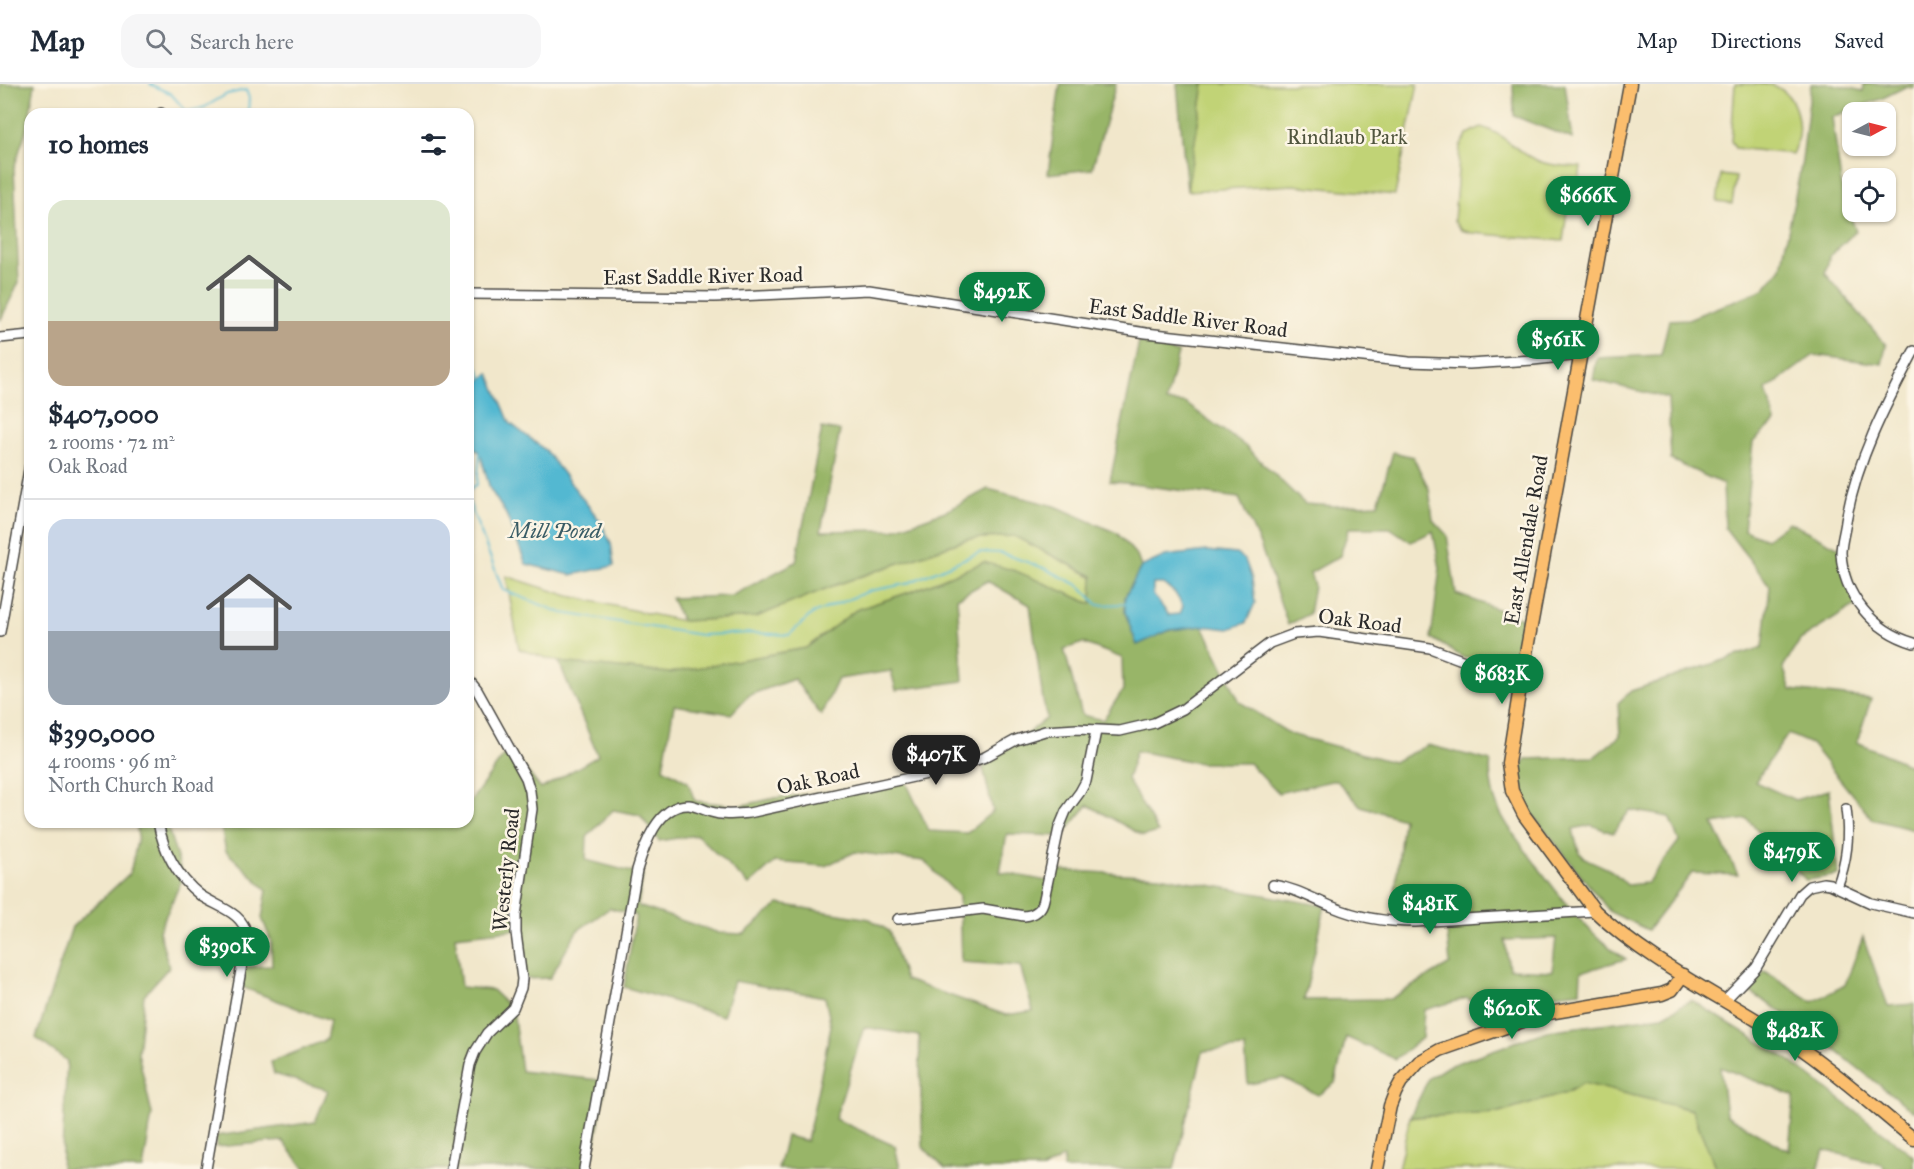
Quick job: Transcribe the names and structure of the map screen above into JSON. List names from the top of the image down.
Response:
{
  "streets": {
    "main road": ["East Allendale Road"],
    "street": ["East Saddle River Road", "Oak Road", "Westerly Road"]
  },
  "crossings": [
    ["East Saddle River Road", "East Allendale Road"],
    ["East Allendale Road", "Oak Road"]
  ],
  "water": ["Mill Pond"],
  "parks": ["Rindlaub Park"],
  "north": "right",
  "page": {
    "header": "Map",
    "search": "Search here",
    "nav": ["Map", "Directions", "Saved"],
    "heading": "10 homes",
    "price": [
      "$666K",
      "$492K",
      "$561K",
      "$683K",
      "$407K",
      "$479K",
      "$481K",
      "$390K",
      "$620K",
      "$482K"
    ],
    "list": [
      {
        "name": "$407,000",
        "note": "2 rooms · 72 m² · Oak Road"
      },
      {
        "name": "$390,000",
        "note": "4 rooms · 96 m² · North Church Road"
      }
    ]
  }
}
